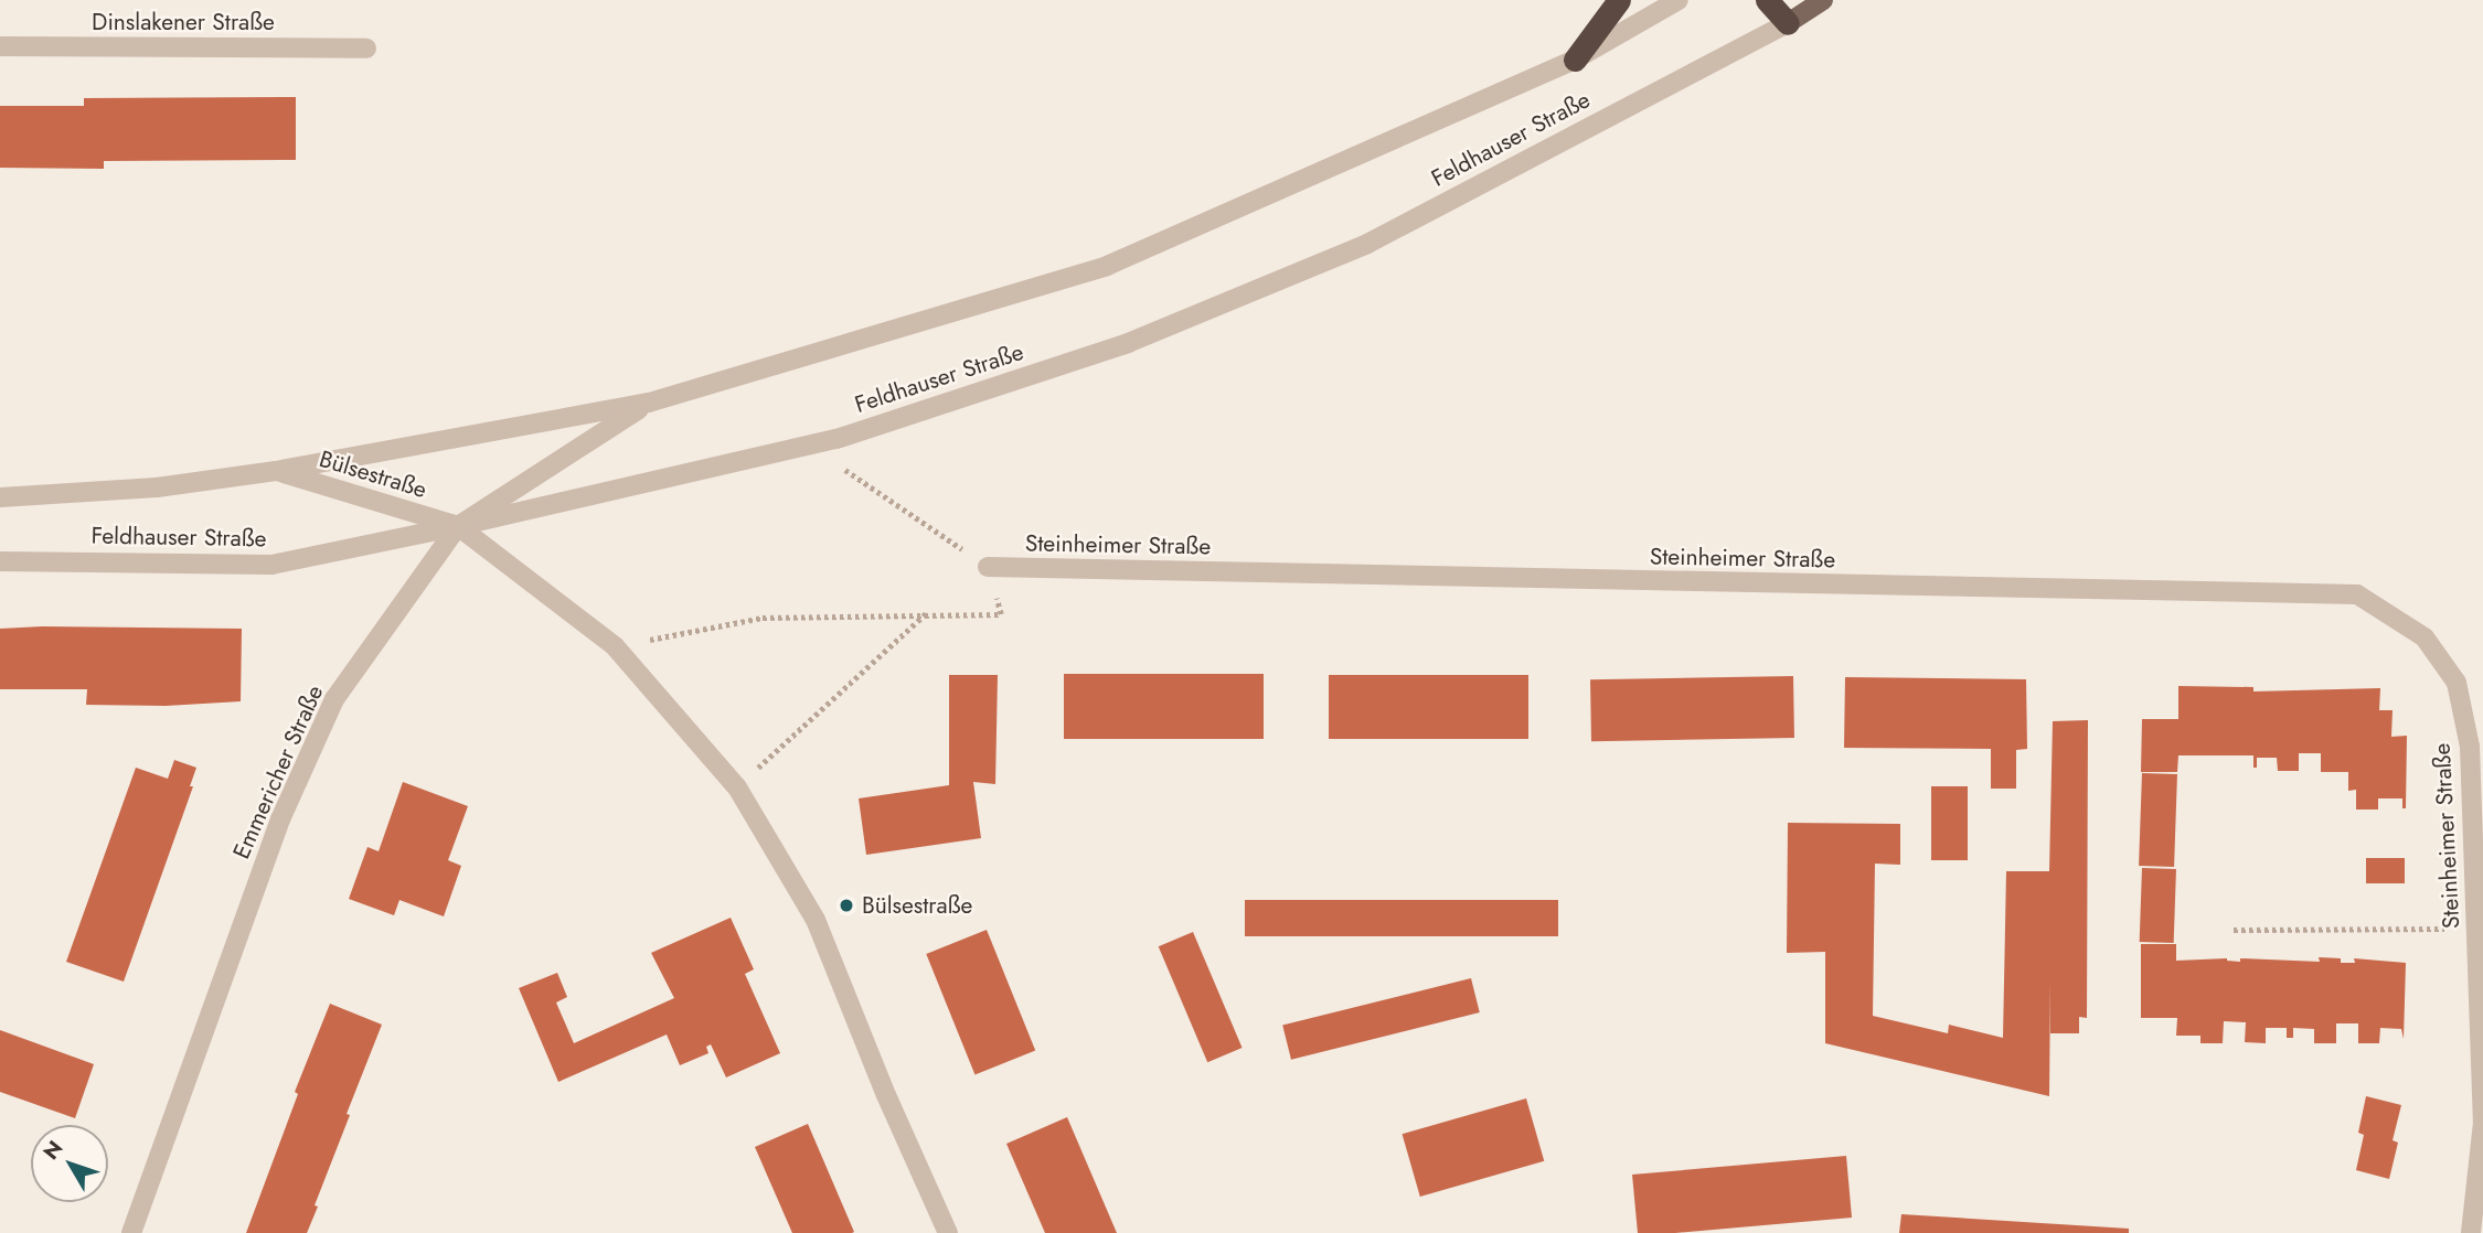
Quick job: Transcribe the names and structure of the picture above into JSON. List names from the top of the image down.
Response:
{
  "streets": {
    "main road": ["Feldhauser Straße"],
    "street": [
      "Dinslakener Straße",
      "Bülsestraße",
      "Steinheimer Straße",
      "Emmericher Straße"
    ]
  },
  "crossings": [
    ["Feldhauser Straße", "Bülsestraße"],
    ["Feldhauser Straße", "Emmericher Straße"],
    ["Bülsestraße", "Emmericher Straße"]
  ],
  "places": ["Bülsestraße"],
  "north": "top left"
}
